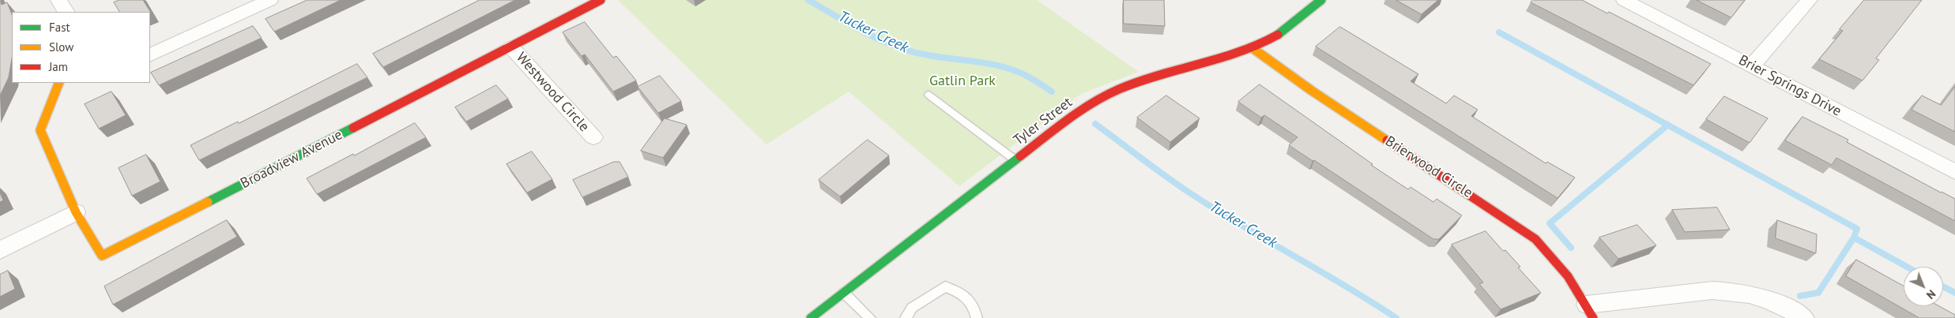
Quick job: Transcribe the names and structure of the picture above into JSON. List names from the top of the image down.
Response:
{
  "streets": {
    "street": [
      "Brier Springs Drive",
      "Westwood Circle",
      "Tyler Street",
      "Broadview Avenue",
      "Brierwood Circle"
    ]
  },
  "crossings": [
    ["Westwood Circle", "Broadview Avenue"],
    ["Tyler Street", "Brierwood Circle"]
  ],
  "water": ["Tucker Creek"],
  "parks": ["Gatlin Park"],
  "legend": ["Fast", "Slow", "Jam"],
  "north": "bottom right"
}
